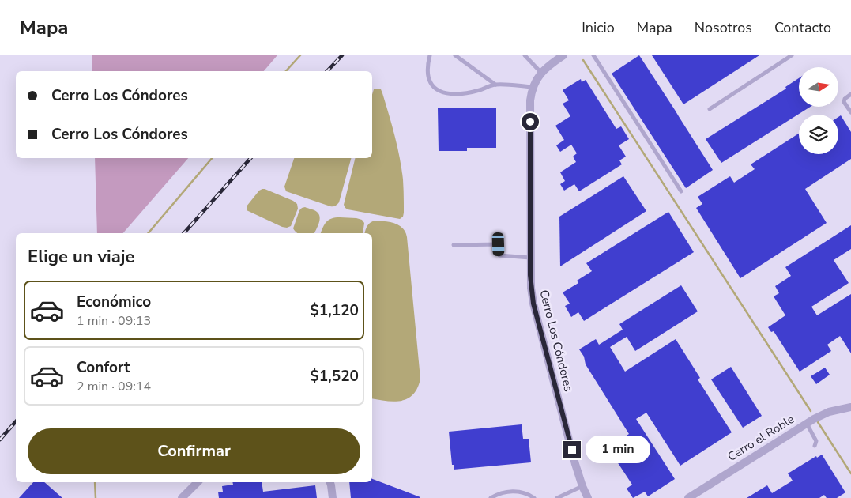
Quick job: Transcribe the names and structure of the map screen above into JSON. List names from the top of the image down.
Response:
{
  "streets": {
    "street": ["Cerro Los Cóndores", "Cerro el Roble"]
  },
  "north": "right",
  "page": {
    "header": "Mapa",
    "nav": [
      "Inicio",
      "Mapa",
      "Nosotros",
      "Contacto"
    ],
    "banner": ["Cerro Los Cóndores", "Cerro Los Cóndores"],
    "heading": "Elige un viaje",
    "list": [
      {
        "name": "Económico",
        "note": "1 min · 09:13",
        "value": "$1,120"
      },
      {
        "name": "Confort",
        "note": "2 min · 09:14",
        "value": "$1,520"
      }
    ],
    "buttons": "Confirmar",
    "bubble": "1 min"
  }
}
